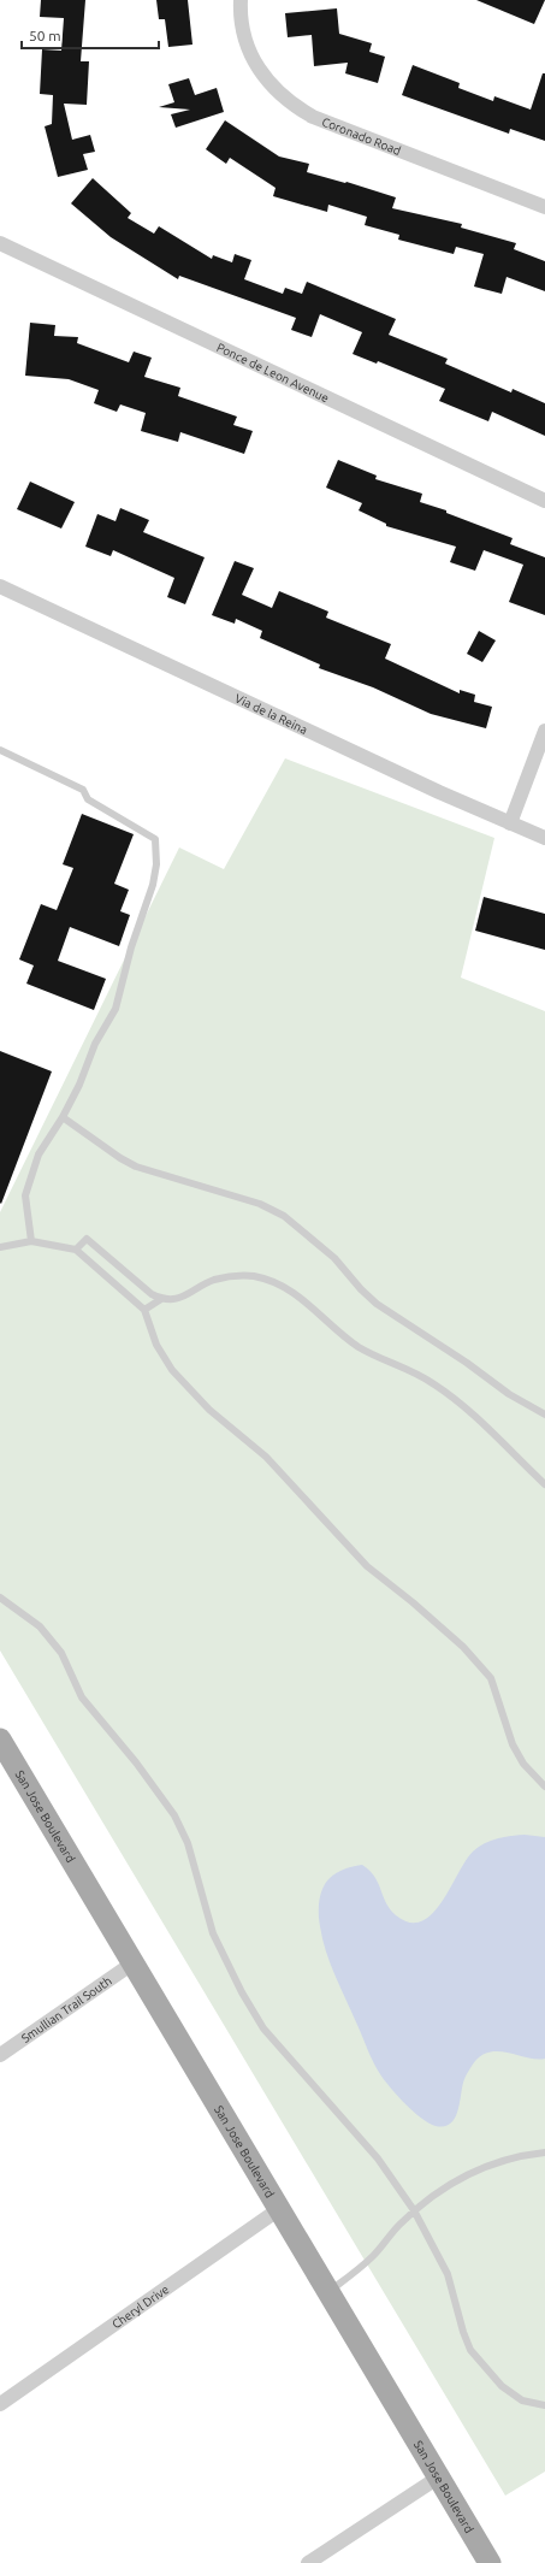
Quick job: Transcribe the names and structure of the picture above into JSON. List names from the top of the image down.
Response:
{
  "streets": {
    "main road": ["San Jose Boulevard"],
    "street": [
      "Coronado Road",
      "Ponce de Leon Avenue",
      "Via de la Reina",
      "Smullian Trail South",
      "Cheryl Drive"
    ]
  },
  "crossings": [
    ["San Jose Boulevard", "Smullian Trail South"],
    ["San Jose Boulevard", "Cheryl Drive"]
  ],
  "scale_bar": "50 m"
}
